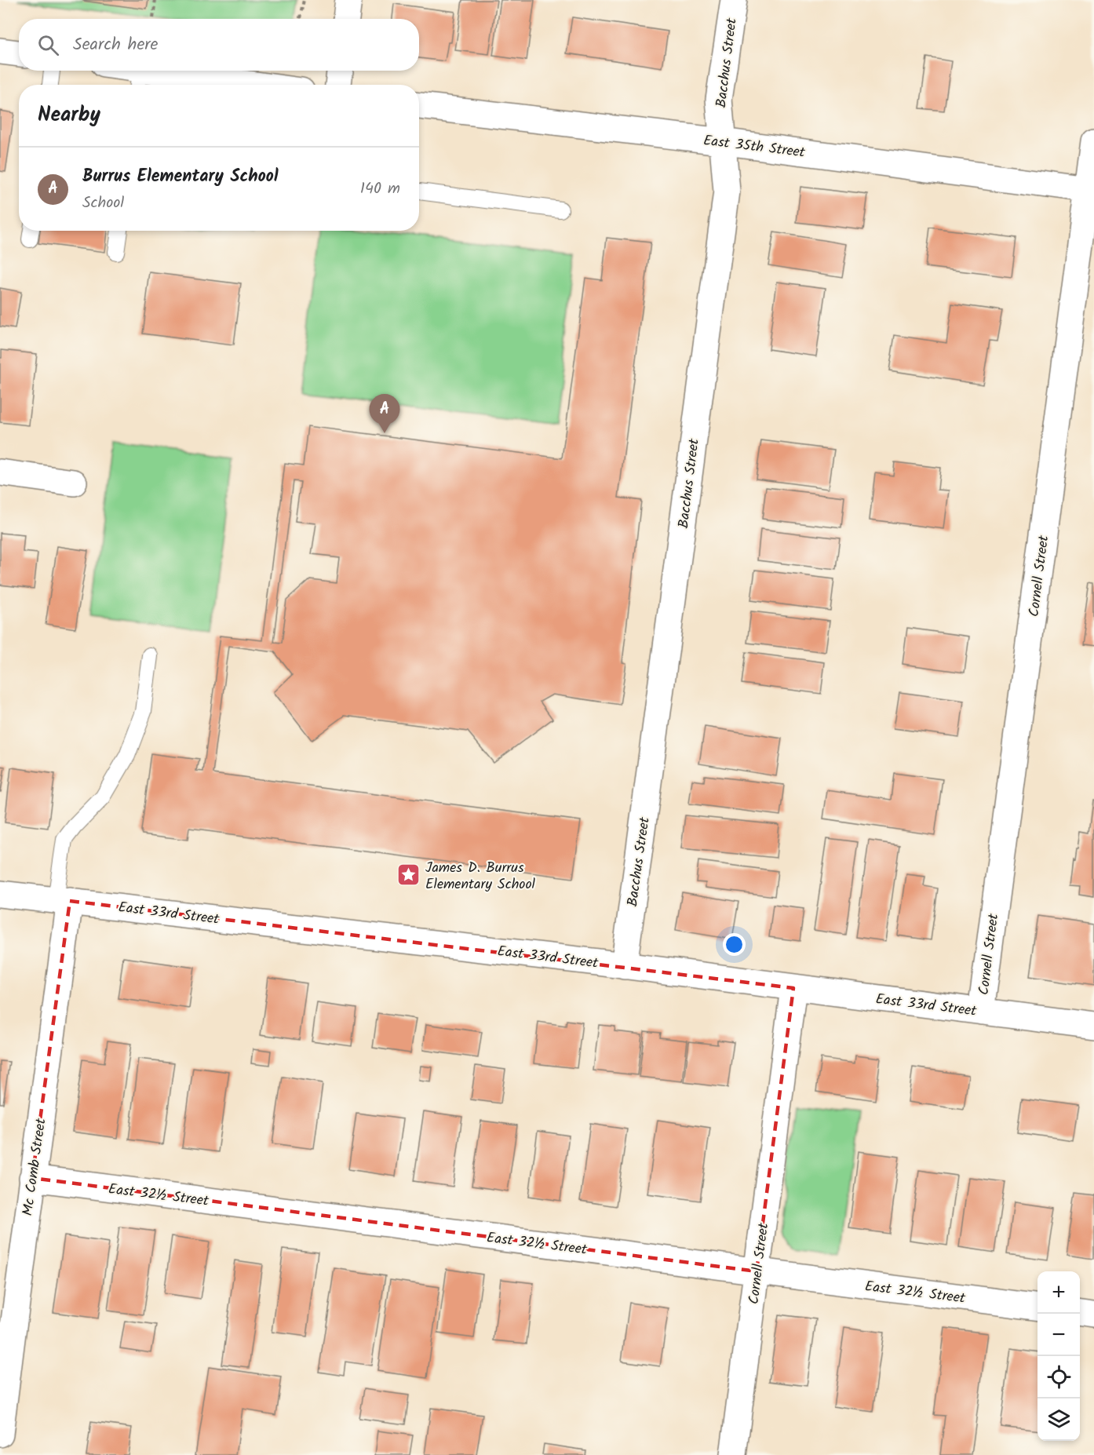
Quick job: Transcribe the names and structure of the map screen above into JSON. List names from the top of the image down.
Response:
{
  "streets": {
    "street": [
      "Bacchus Street",
      "East 35th Street",
      "Cornell Street",
      "East 33rd Street",
      "Mc Comb Street",
      "East 32½ Street"
    ]
  },
  "crossings": [
    ["Bacchus Street", "East 35th Street"],
    ["Bacchus Street", "East 33rd Street"],
    ["East 35th Street", "Cornell Street"],
    ["Cornell Street", "East 33rd Street"],
    ["Cornell Street", "East 32½ Street"],
    ["East 33rd Street", "Mc Comb Street"],
    ["Mc Comb Street", "East 32½ Street"]
  ],
  "places": {
    "place": ["James D. Burrus Elementary School"]
  },
  "page": {
    "search": "Search here",
    "heading": "Nearby",
    "list": [
      {
        "mark": "A",
        "name": "Burrus Elementary School",
        "note": "School",
        "value": "140 m"
      }
    ],
    "pins": "A",
    "map_buttons": ["+", "−"]
  }
}
